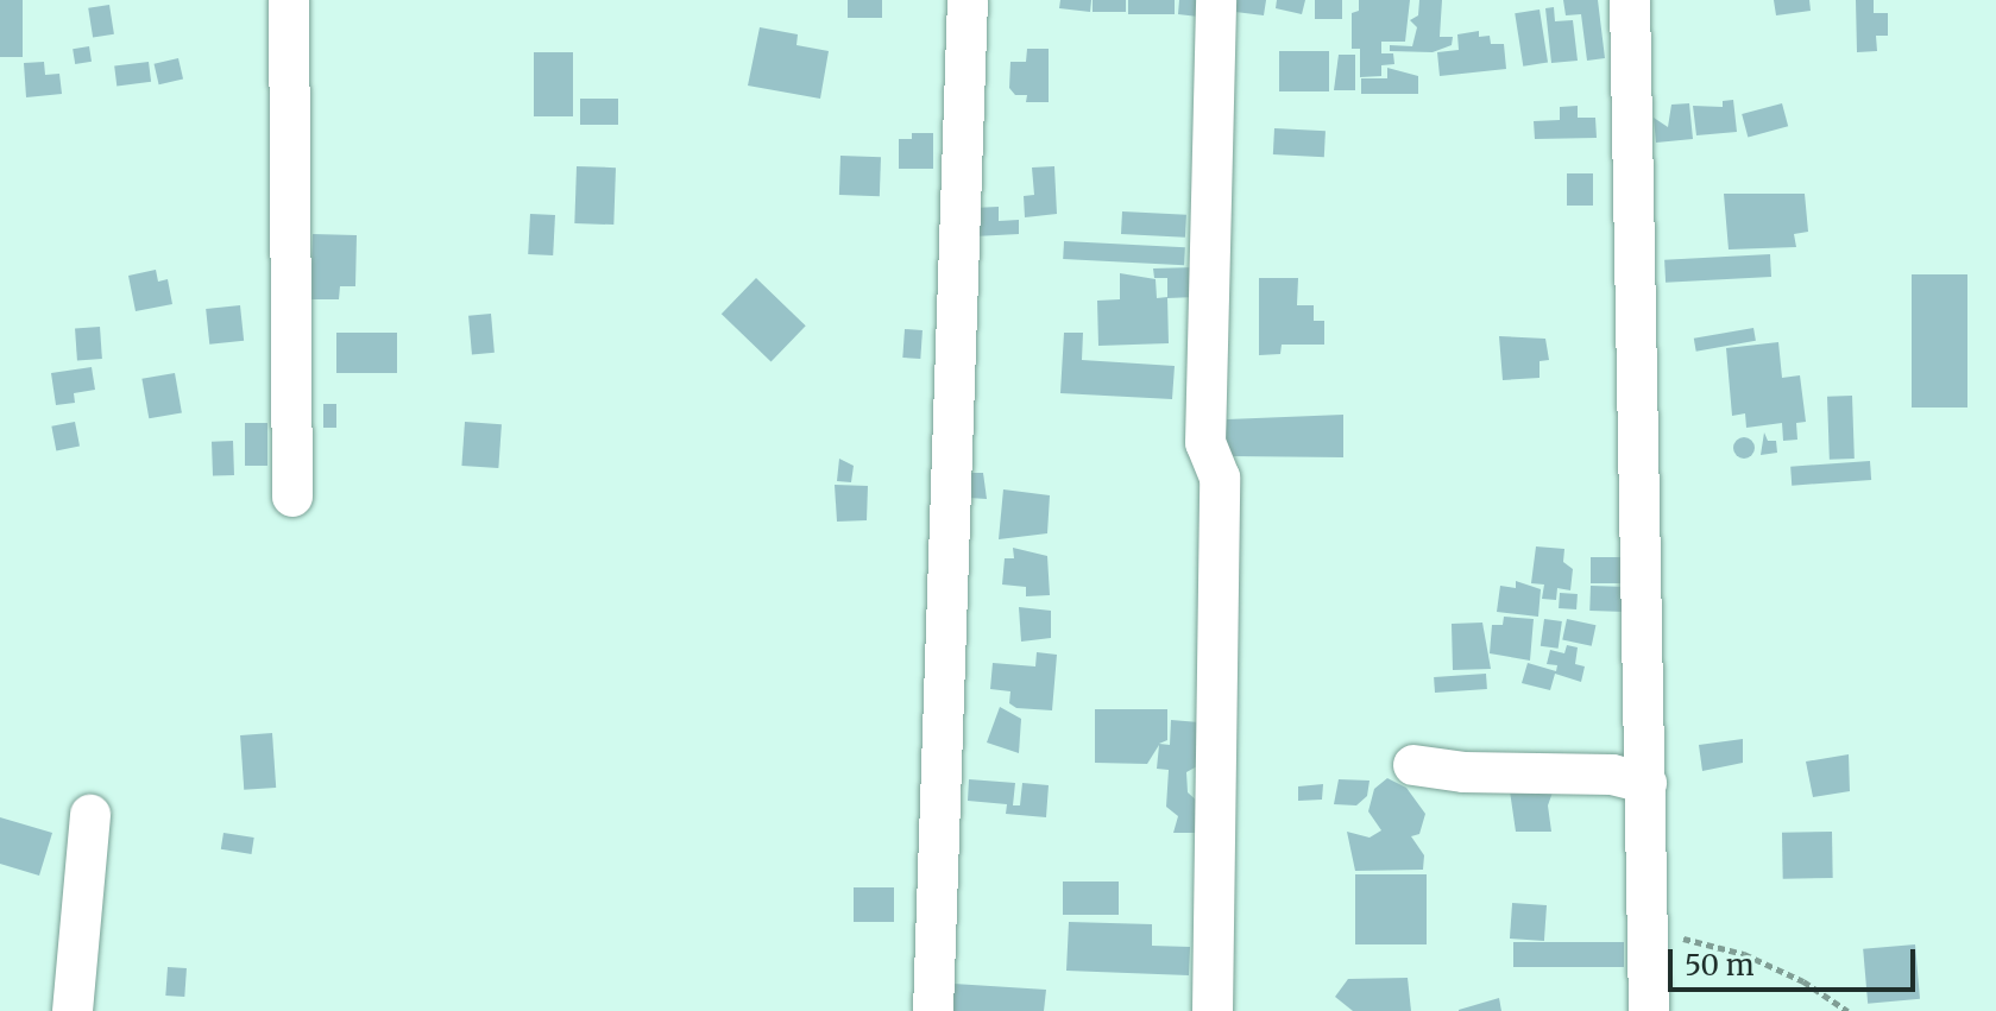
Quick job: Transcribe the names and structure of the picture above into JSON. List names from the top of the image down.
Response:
{
  "scale_bar": "50 m"
}
